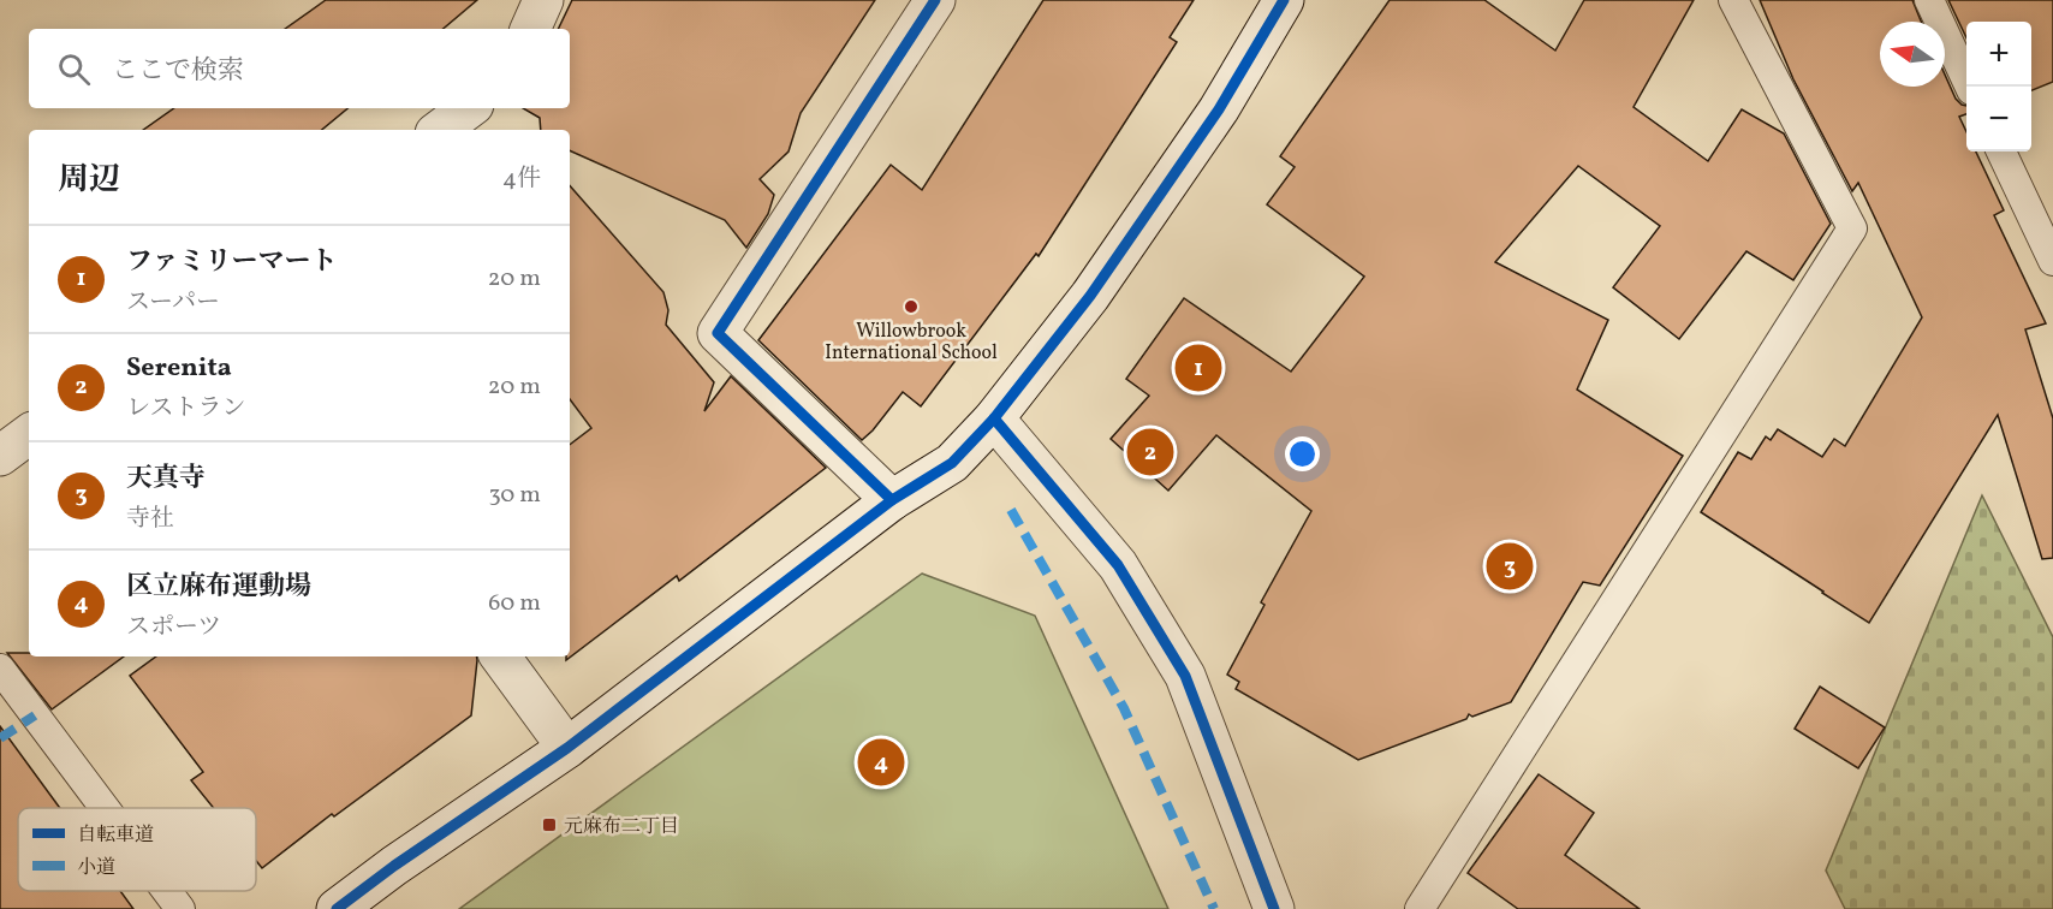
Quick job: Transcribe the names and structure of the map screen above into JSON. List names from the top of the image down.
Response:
{
  "places": {
    "other": ["Willowbrook International School"],
    "transit": ["元麻布二丁目"]
  },
  "legend": ["自転車道", "小道"],
  "north": "left",
  "page": {
    "map_buttons": ["+", "−"],
    "search": "ここで検索",
    "heading": ["周辺", "4件"],
    "list": [
      {
        "mark": "1",
        "name": "ファミリーマート",
        "note": "スーパー",
        "value": "20 m"
      },
      {
        "mark": "2",
        "name": "Serenita",
        "note": "レストラン",
        "value": "20 m"
      },
      {
        "mark": "3",
        "name": "天真寺",
        "note": "寺社",
        "value": "30 m"
      },
      {
        "mark": "4",
        "name": "区立麻布運動場",
        "note": "スポーツ",
        "value": "60 m"
      }
    ],
    "pins": [
      "1",
      "2",
      "3",
      "4"
    ]
  }
}
